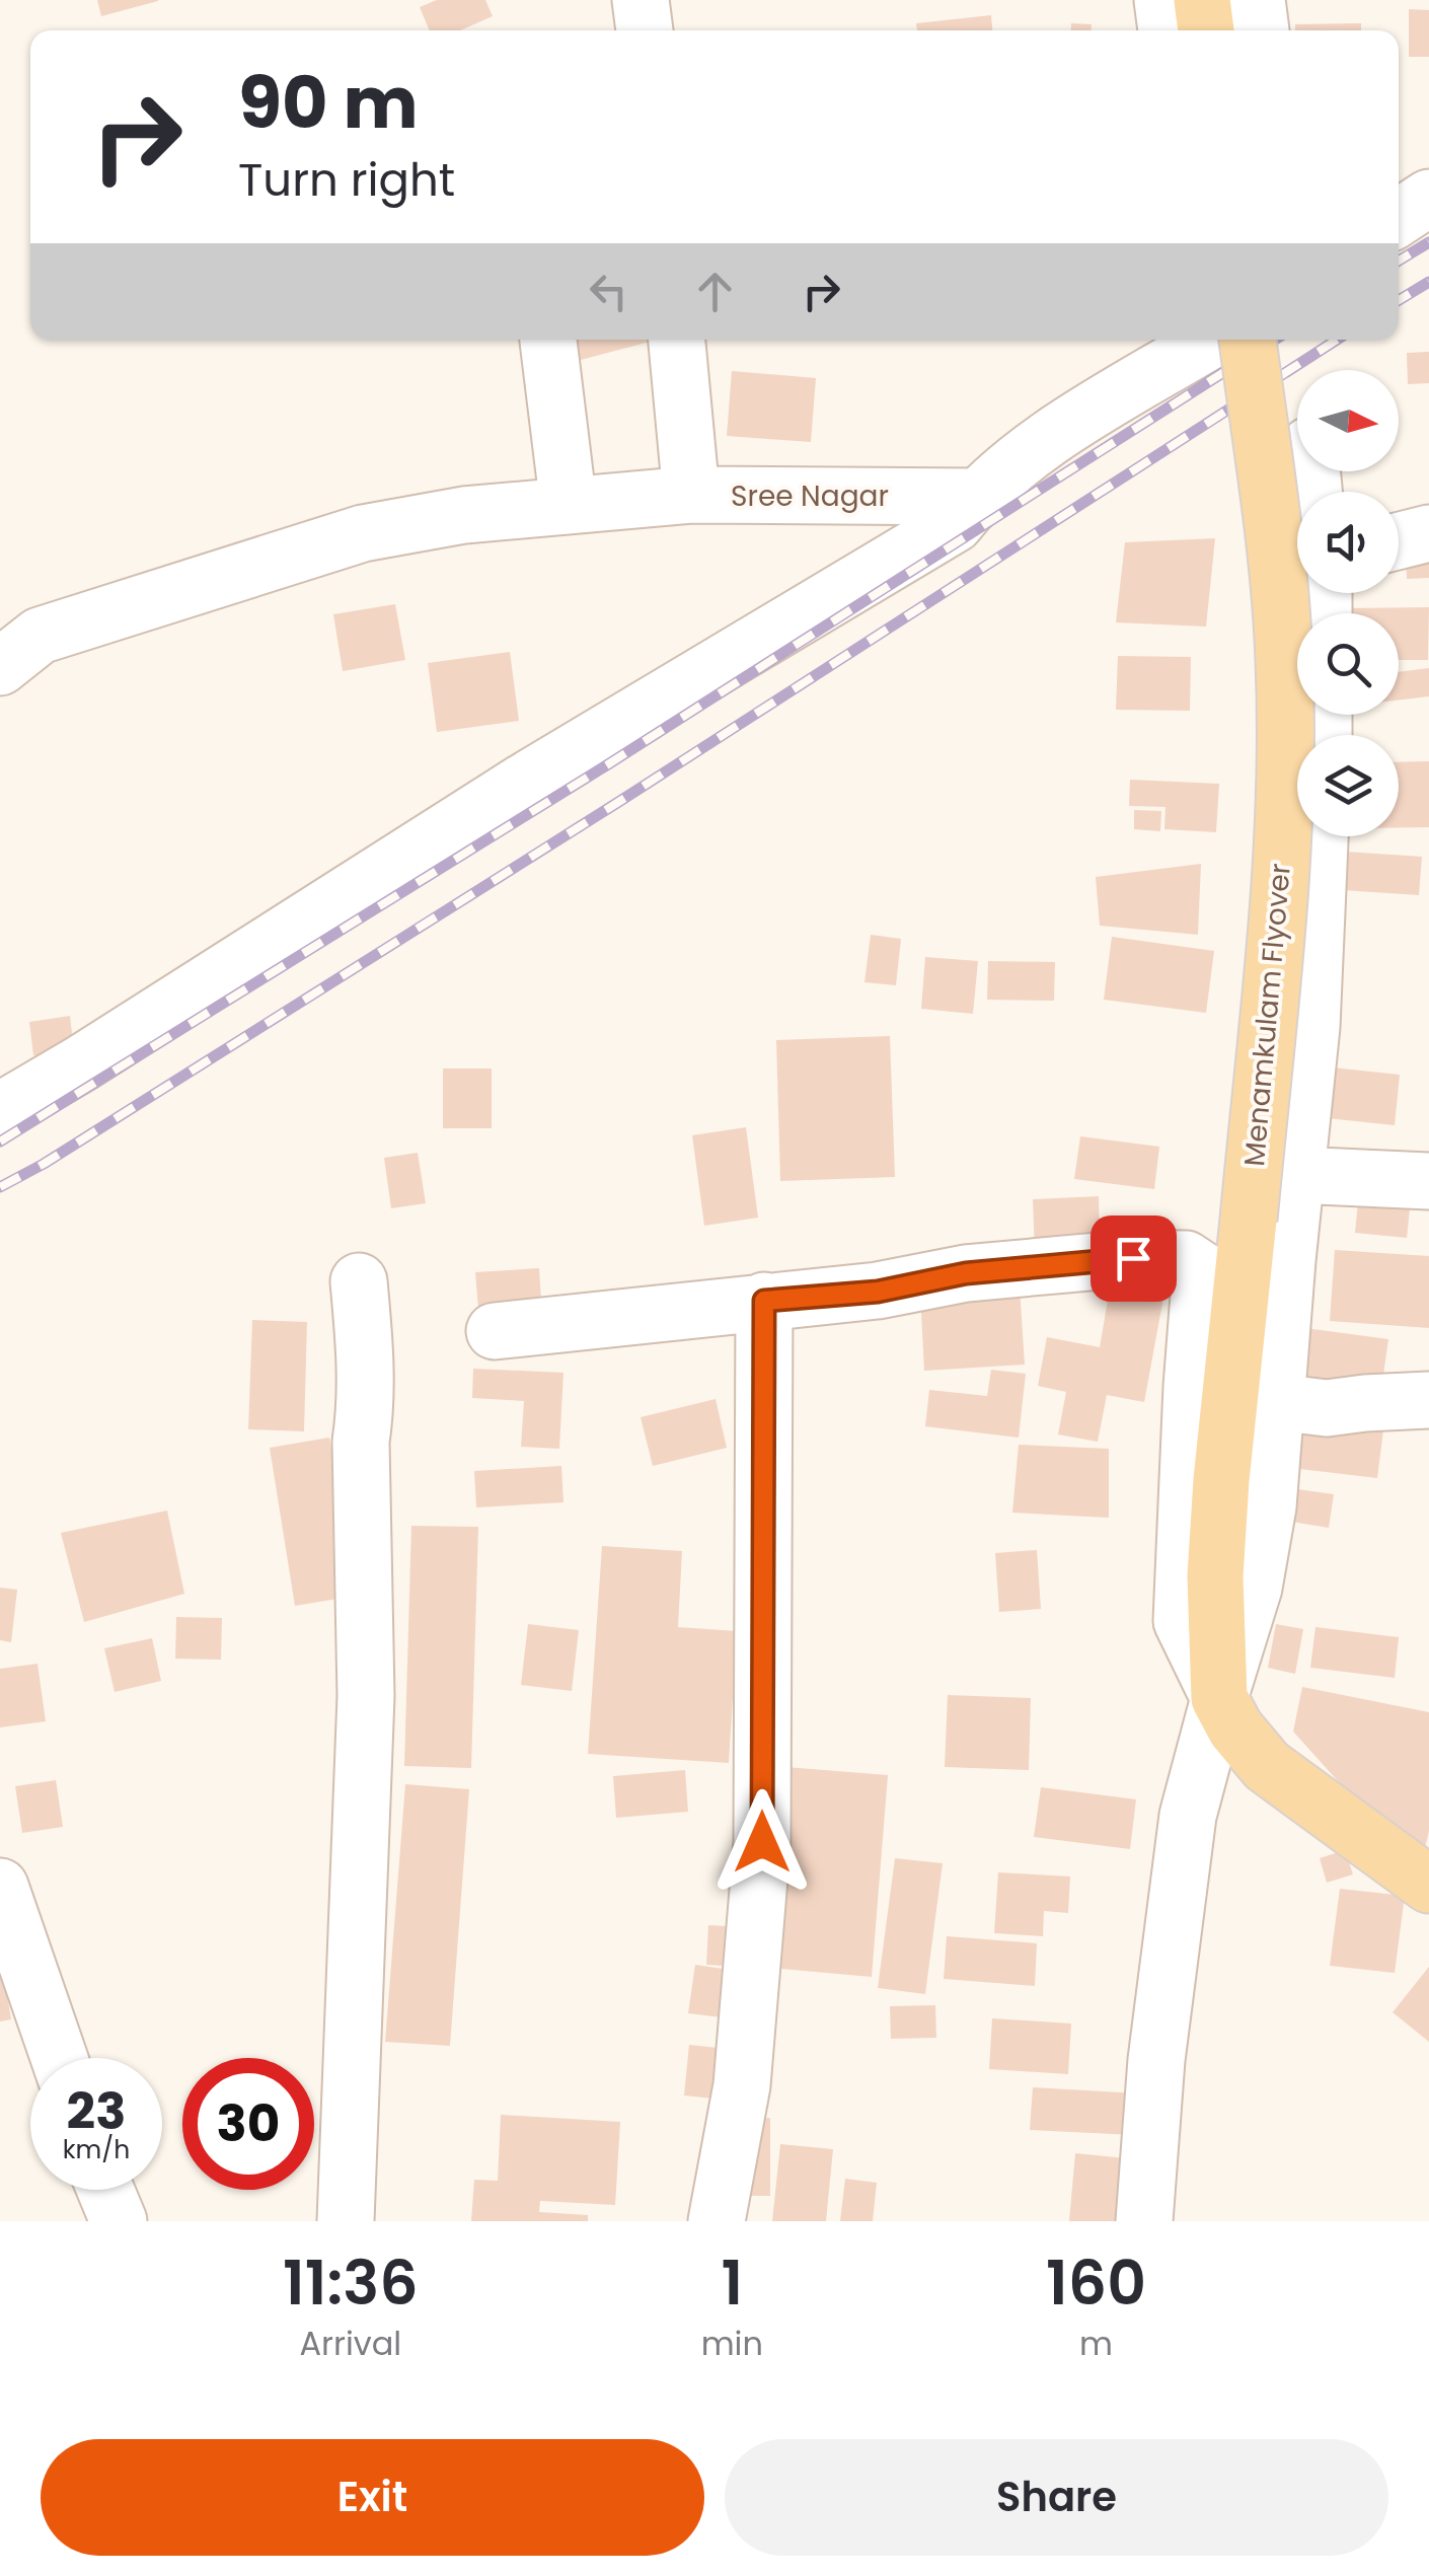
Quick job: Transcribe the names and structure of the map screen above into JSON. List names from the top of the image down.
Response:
{
  "streets": {
    "main road": ["Menamkulam Flyover"],
    "street": ["Sree Nagar"]
  },
  "north": "right",
  "page": {
    "turn": ["90 m", "Turn right"],
    "speed": "23 km/h",
    "limit": "30",
    "eta": [
      "11:36",
      "Arrival",
      "1",
      "min",
      "160",
      "m"
    ],
    "buttons": ["Exit", "Share"]
  }
}
